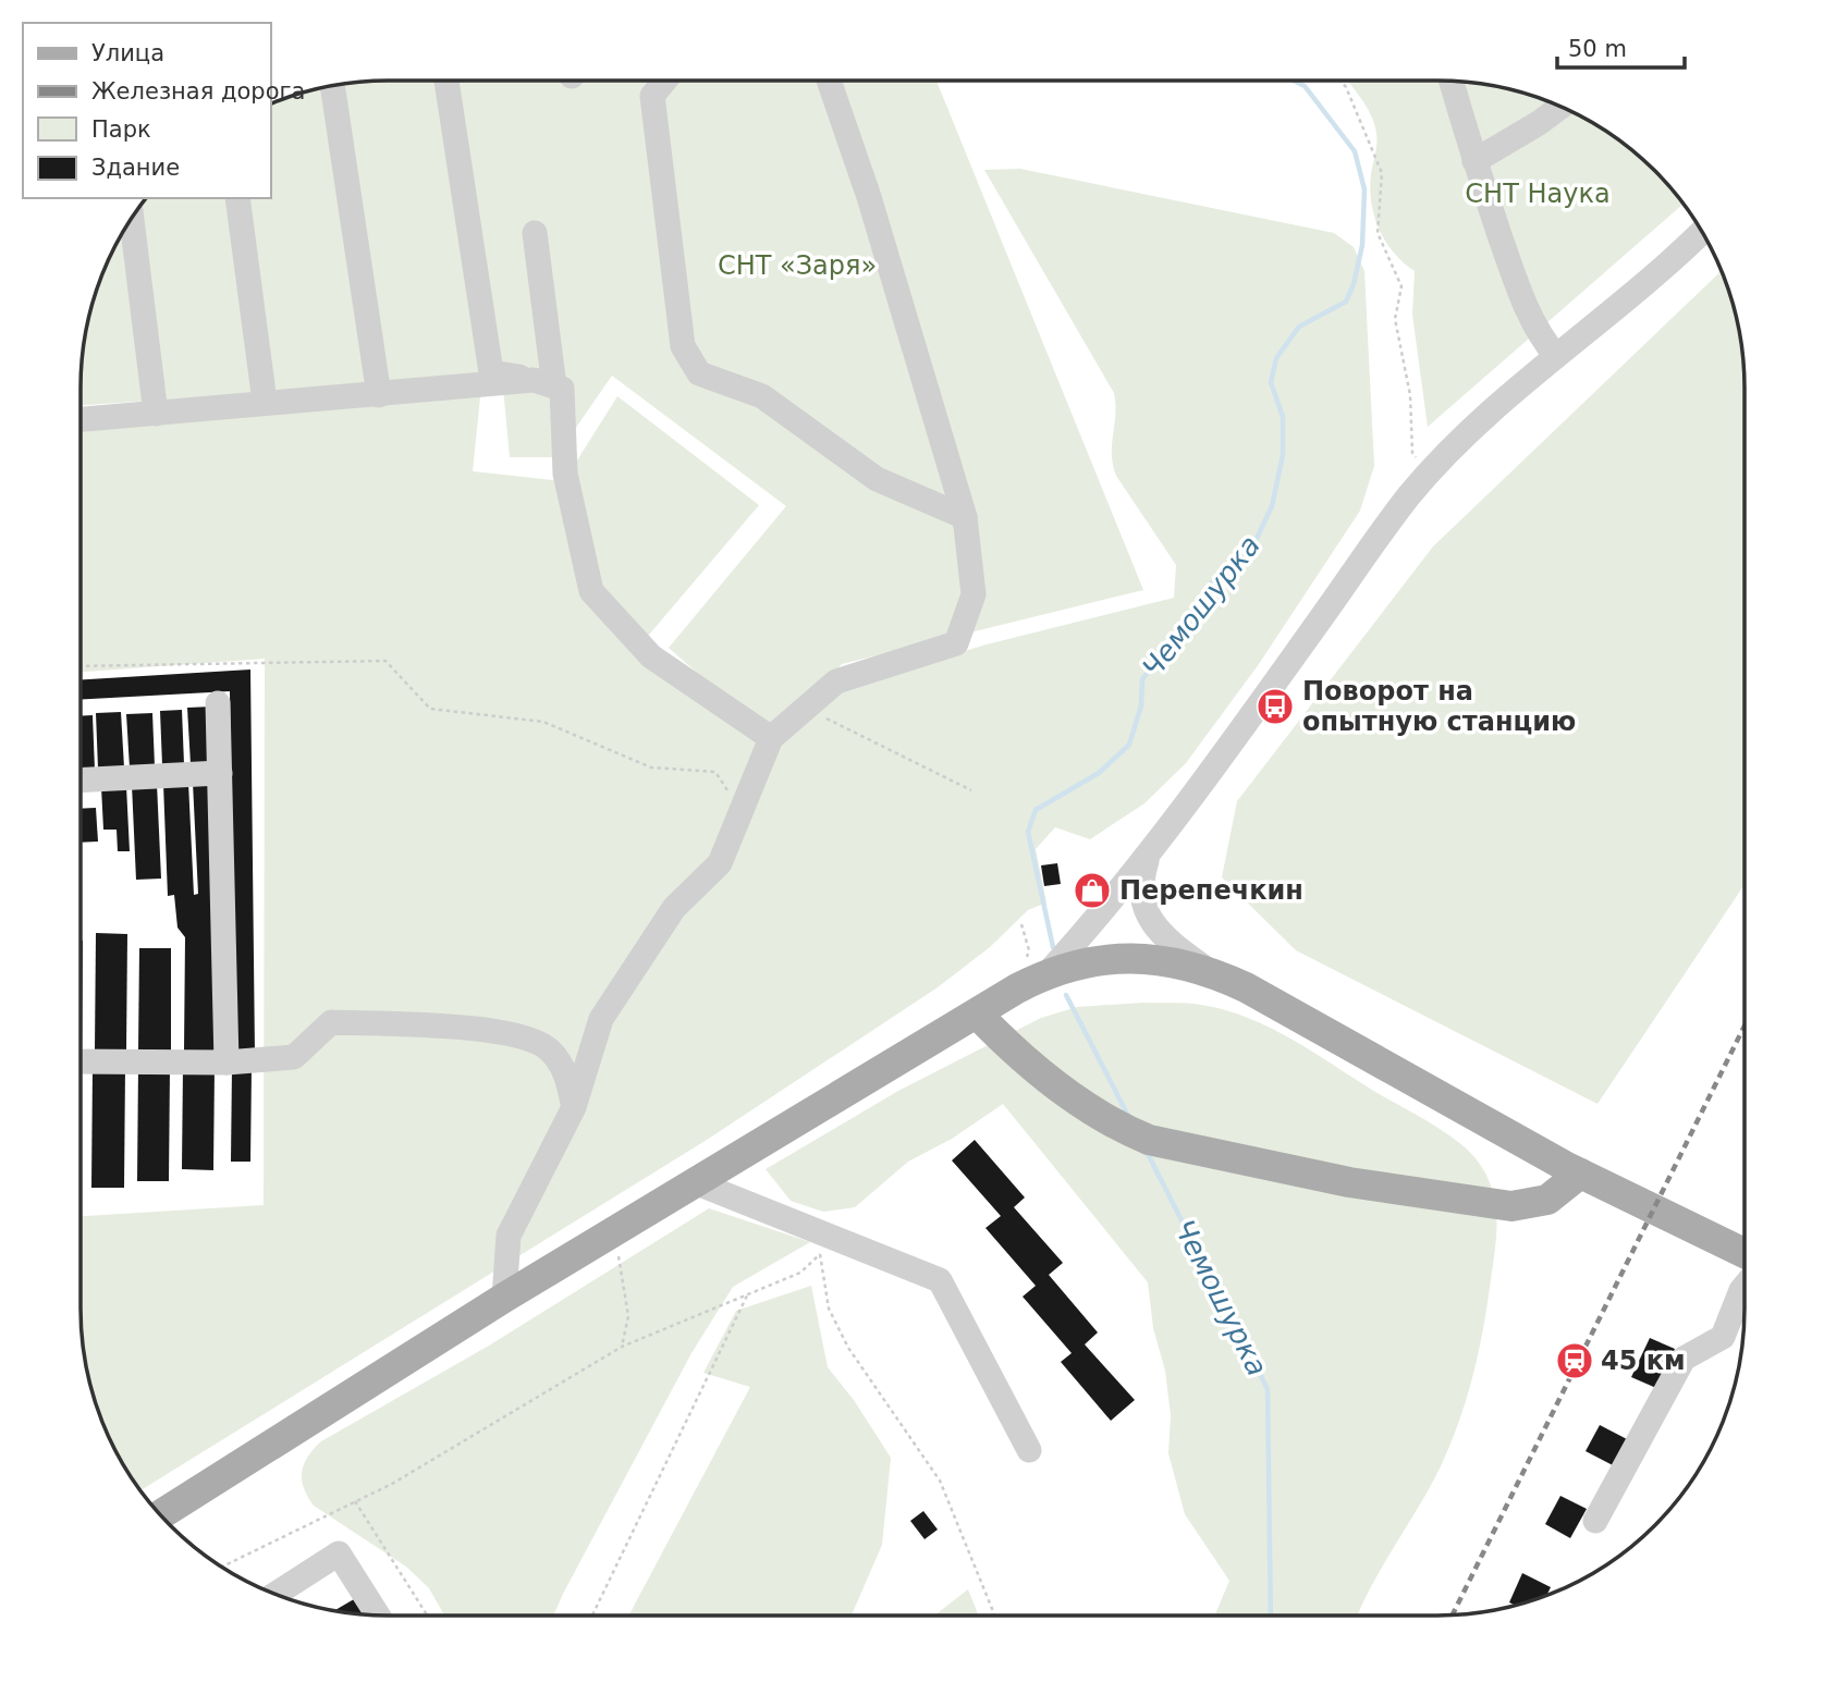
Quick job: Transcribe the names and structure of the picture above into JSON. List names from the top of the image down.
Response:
{
  "water": ["Чемошурка"],
  "parks": ["СНТ Наука", "СНТ «Заря»"],
  "places": {
    "bus stop": ["Поворот на опытную станцию"],
    "shop": ["Перепечкин"],
    "station": ["45 км"]
  },
  "legend": [
    "Улица",
    "Железная дорога",
    "Парк",
    "Здание"
  ],
  "scale_bar": "50 m"
}
